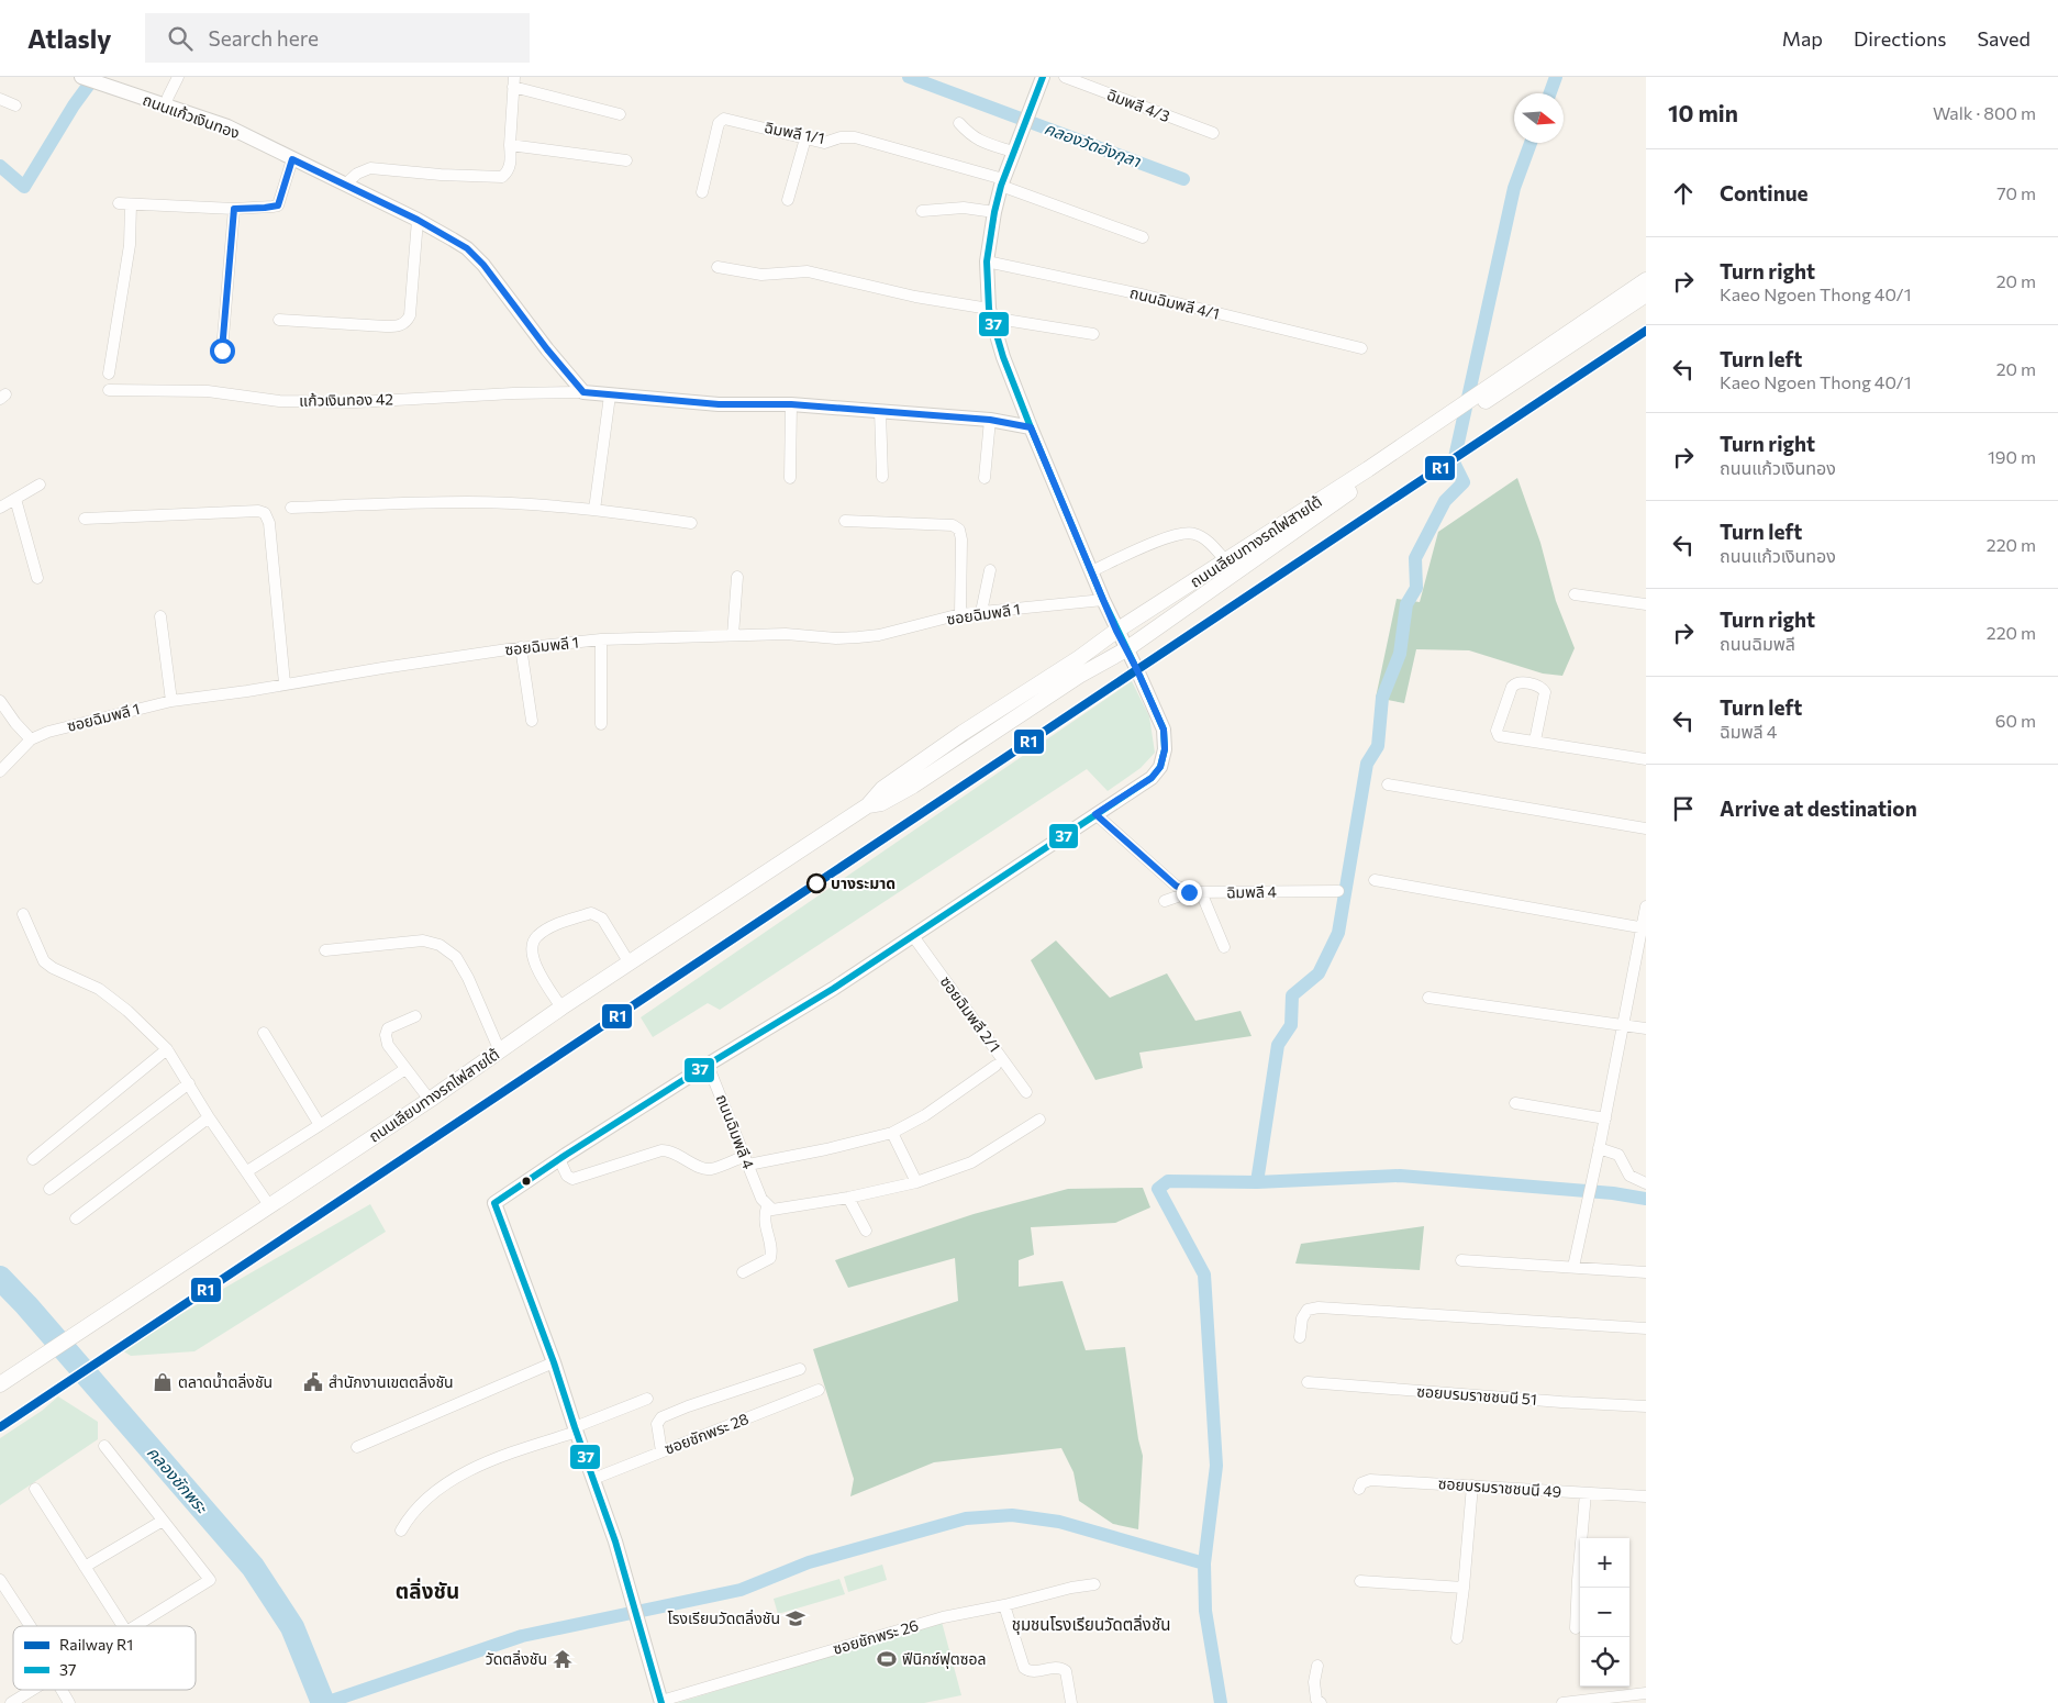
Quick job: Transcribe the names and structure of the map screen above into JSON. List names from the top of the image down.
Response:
{
  "streets": {
    "main road": ["ถนนเลียบทางรถไฟสายใต้"],
    "street": [
      "ฉิมพลี 4/3",
      "ถนนแก้วเงินทอง",
      "ฉิมพลี 1/1",
      "ถนนฉิมพลี 4/1",
      "แก้วเงินทอง 42",
      "ซอยฉิมพลี 1",
      "ฉิมพลี 4",
      "ซอยฉิมพลี 2/1",
      "ถนนฉิมพลี 4",
      "ซอยบรมราชชนนี 51",
      "ซอยชักพระ 28",
      "ซอยบรมราชชนนี 49",
      "ซอยชักพระ 26"
    ]
  },
  "crossings": [
    ["ถนนแก้วเงินทอง", "แก้วเงินทอง 42"]
  ],
  "districts": ["ตลิ่งชัน", "ชุมชนโรงเรียนวัดตลิ่งชัน"],
  "water": ["คลองวัดอังกุลา", "คลองชักพระ"],
  "places": {
    "other": ["บางระมาด"],
    "shop": ["ตลาดน้ำตลิ่งชัน"],
    "public building": ["สำนักงานเขตตลิ่งชัน"],
    "school or university": ["โรงเรียนวัดตลิ่งชัน"],
    "temple": ["วัดตลิ่งชัน"],
    "sports": ["ฟีนิกซ์ฟุตซอล"]
  },
  "lines": ["transit line 37", "rail line R1"],
  "legend": ["Railway R1", "37"],
  "north": "right",
  "page": {
    "header": "Atlasly",
    "search": "Search here",
    "nav": ["Map", "Directions", "Saved"],
    "heading": ["10 min", "Walk · 800 m"],
    "list": [
      ["Continue", "70 m"],
      ["Turn right", "Kaeo Ngoen Thong 40/1", "20 m"],
      ["Turn left", "Kaeo Ngoen Thong 40/1", "20 m"],
      ["Turn right", "ถนนแก้วเงินทอง", "190 m"],
      ["Turn left", "ถนนแก้วเงินทอง", "220 m"],
      ["Turn right", "ถนนฉิมพลี", "220 m"],
      ["Turn left", "ฉิมพลี 4", "60 m"],
      "Arrive at destination"
    ],
    "map_buttons": ["+", "−"]
  }
}
